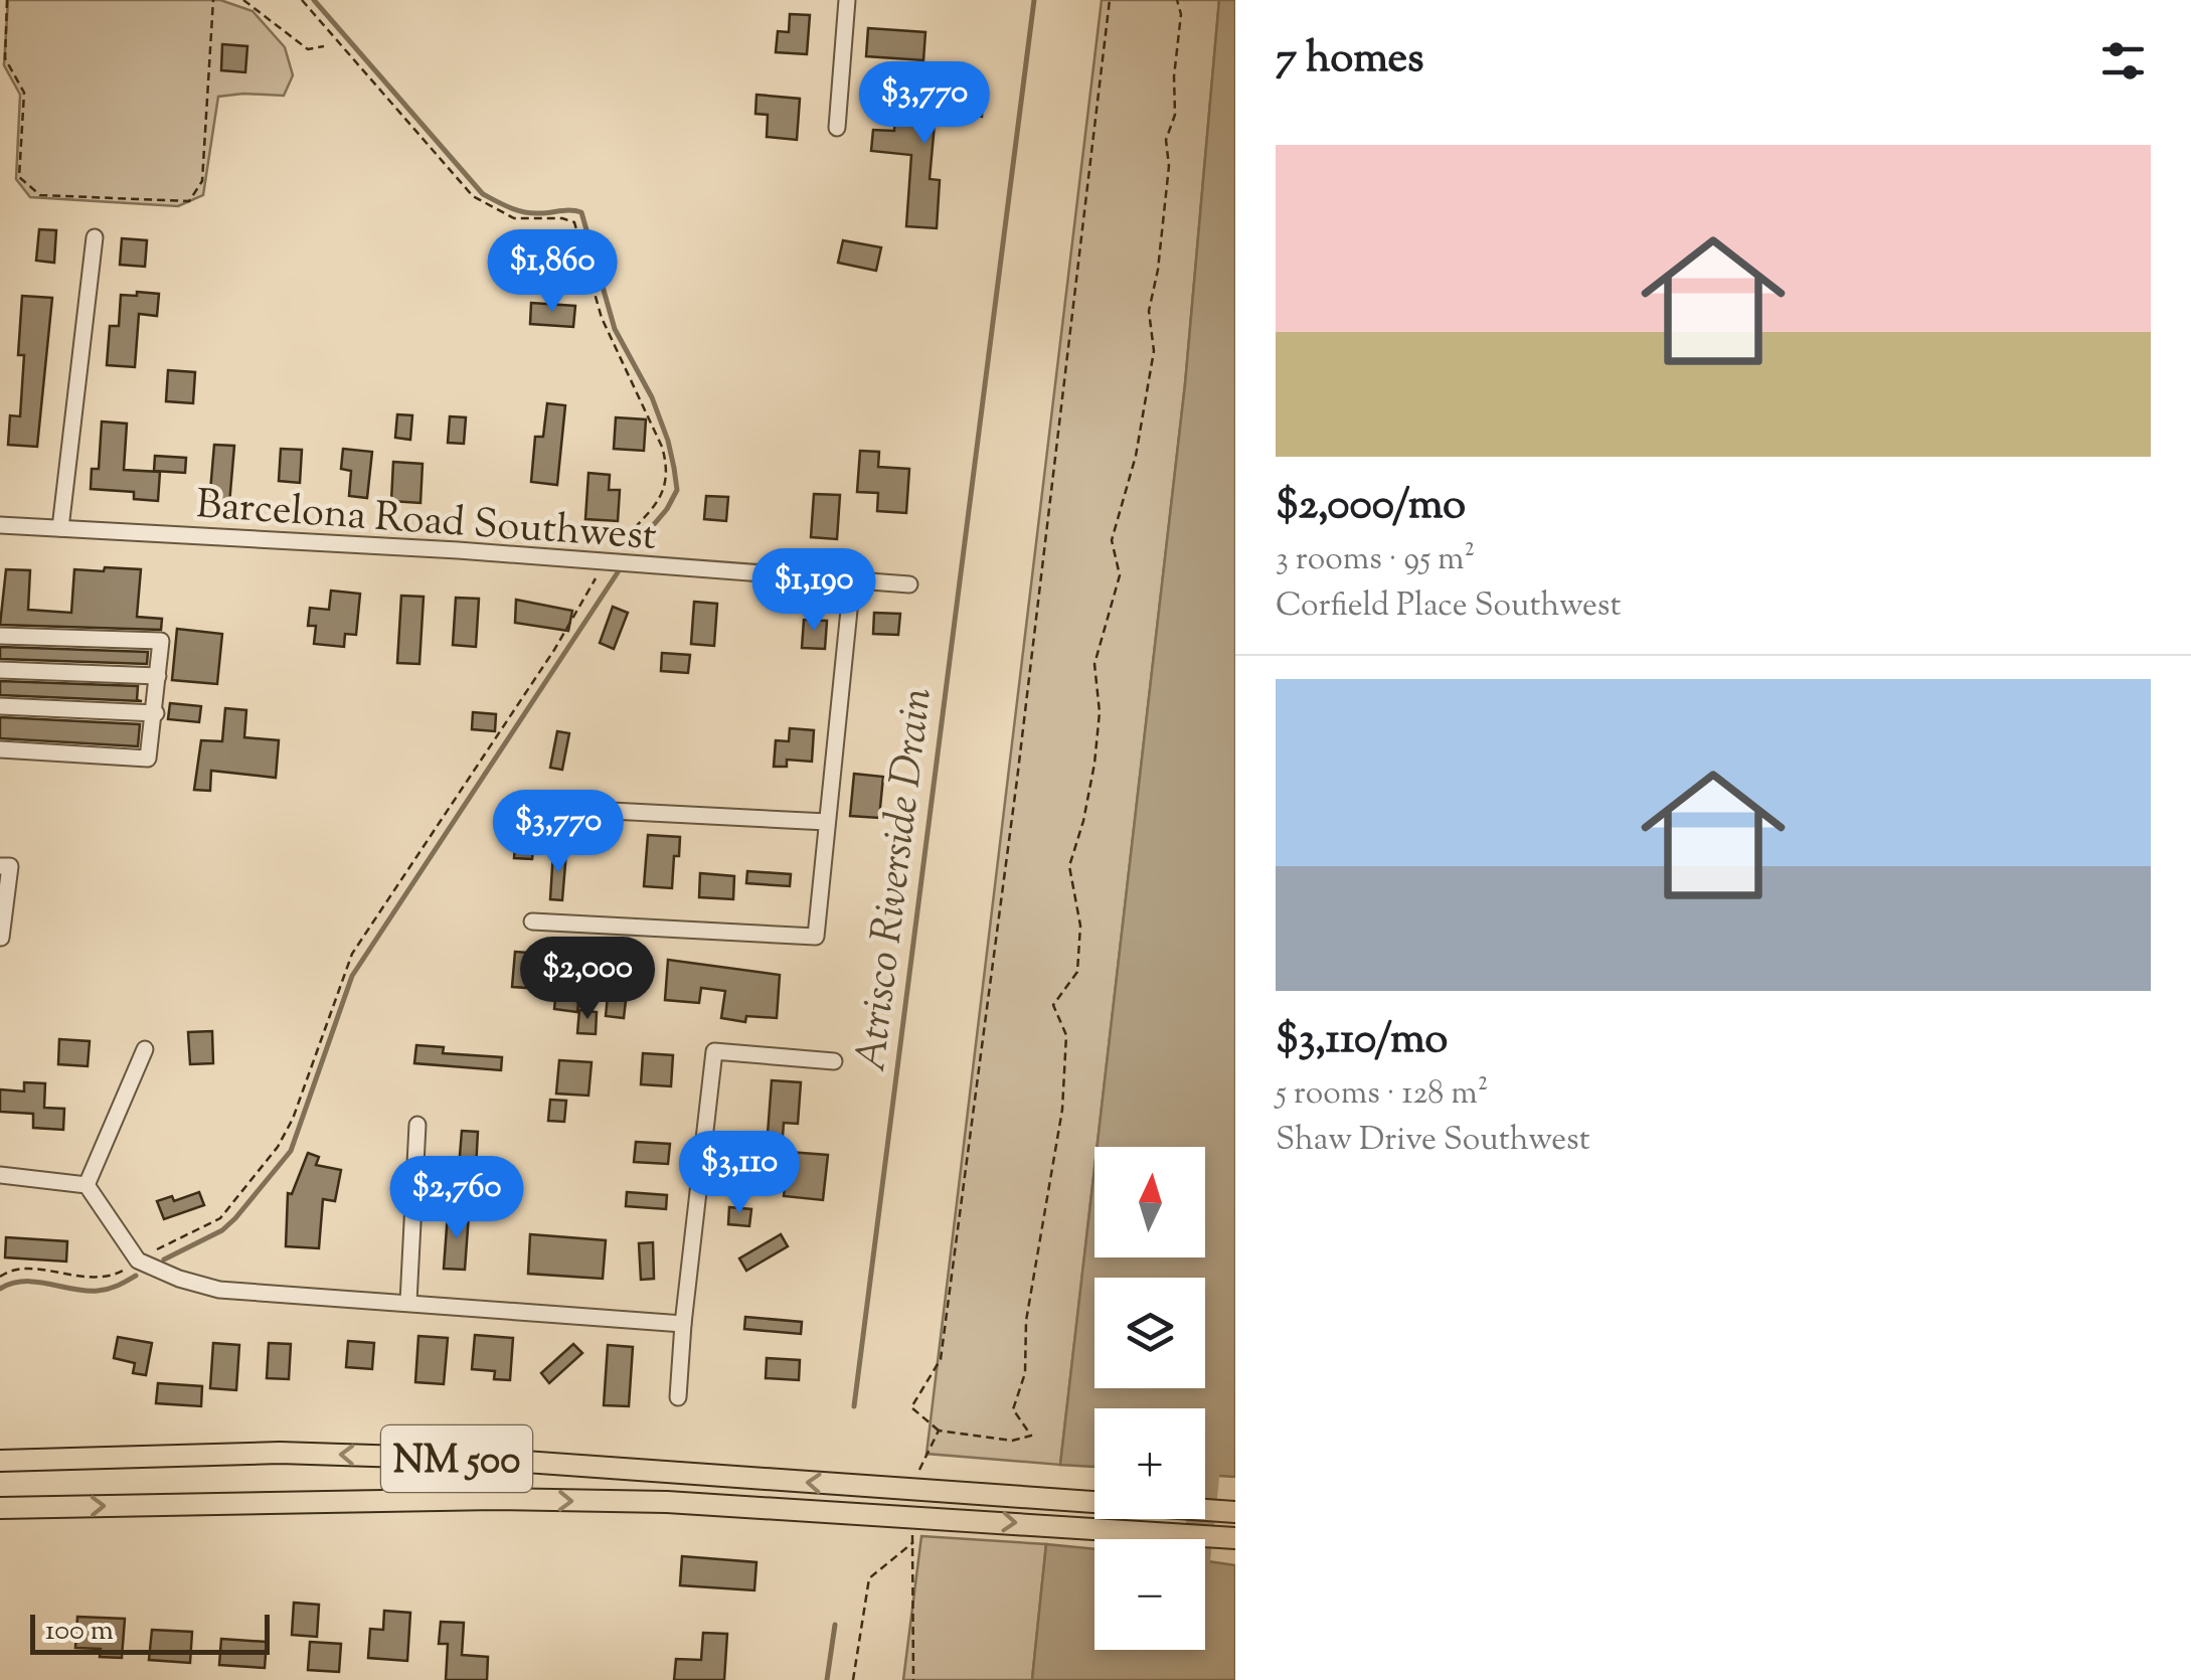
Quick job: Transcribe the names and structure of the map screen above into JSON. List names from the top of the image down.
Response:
{
  "streets": {
    "main road": ["NM 500"],
    "street": ["Barcelona Road Southwest"]
  },
  "water": ["Atrisco Riverside Drain"],
  "scale_bar": "100 m",
  "north": "top",
  "page": {
    "heading": "7 homes",
    "price": [
      "$3,770",
      "$1,860",
      "$1,190",
      "$3,770",
      "$2,000",
      "$3,110",
      "$2,760"
    ],
    "list": [
      {
        "name": "$2,000/mo",
        "note": "3 rooms · 95 m² · Corfield Place Southwest"
      },
      {
        "name": "$3,110/mo",
        "note": "5 rooms · 128 m² · Shaw Drive Southwest"
      }
    ],
    "map_buttons": ["+", "−"],
    "scale": "100 m"
  }
}
